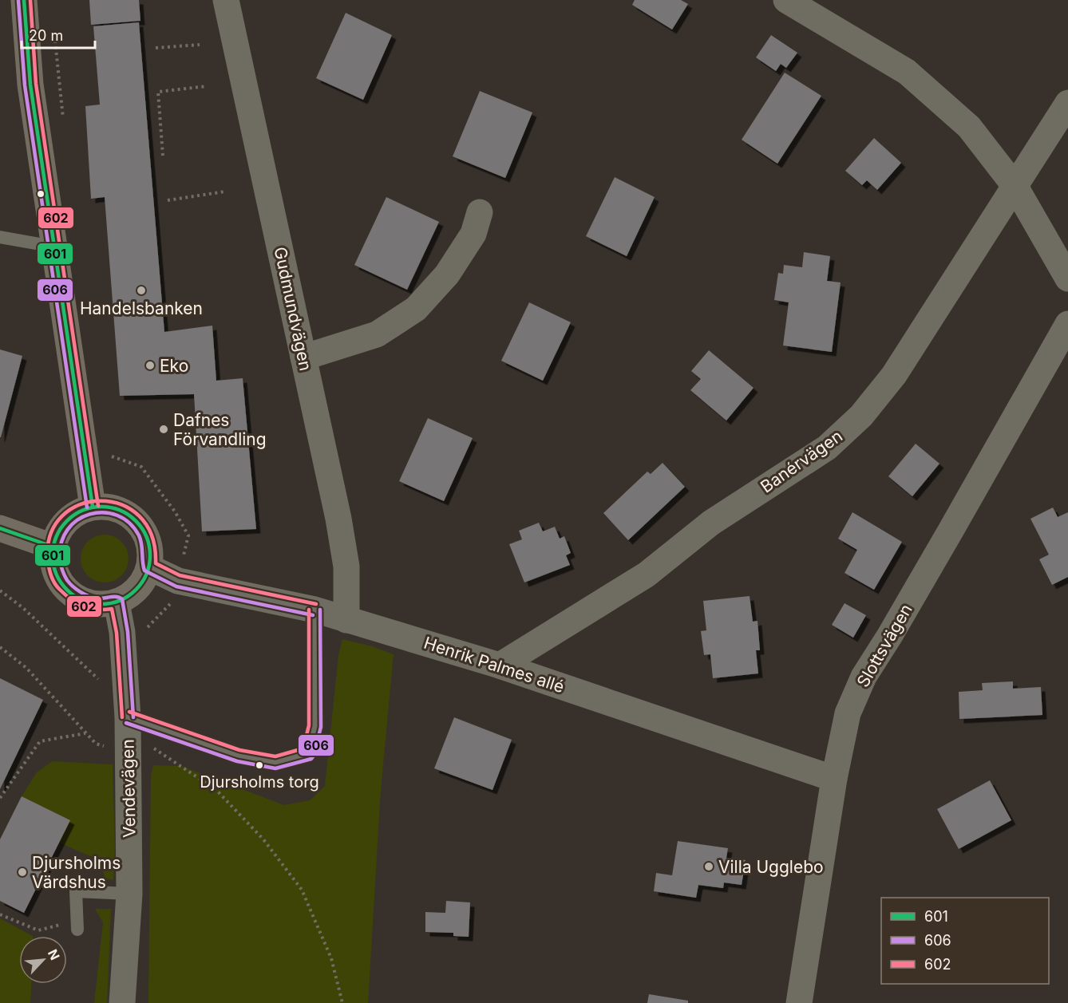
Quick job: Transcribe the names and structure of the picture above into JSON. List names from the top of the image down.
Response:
{
  "streets": {
    "street": [
      "Gudmundvägen",
      "Banérvägen",
      "Slottsvägen",
      "Henrik Palmes allé",
      "Vendevägen"
    ]
  },
  "crossings": [
    ["Gudmundvägen", "Henrik Palmes allé"],
    ["Banérvägen", "Henrik Palmes allé"],
    ["Slottsvägen", "Henrik Palmes allé"],
    ["Henrik Palmes allé", "Vendevägen"]
  ],
  "places": [
    "Handelsbanken",
    "Eko",
    "Dafnes Förvandling",
    "Djursholms torg",
    "Villa Ugglebo",
    "Djursholms Värdshus"
  ],
  "lines": ["transit line 601", "transit line 602", "transit line 606"],
  "legend": ["601", "606", "602"],
  "scale_bar": "20 m",
  "north": "top right"
}
